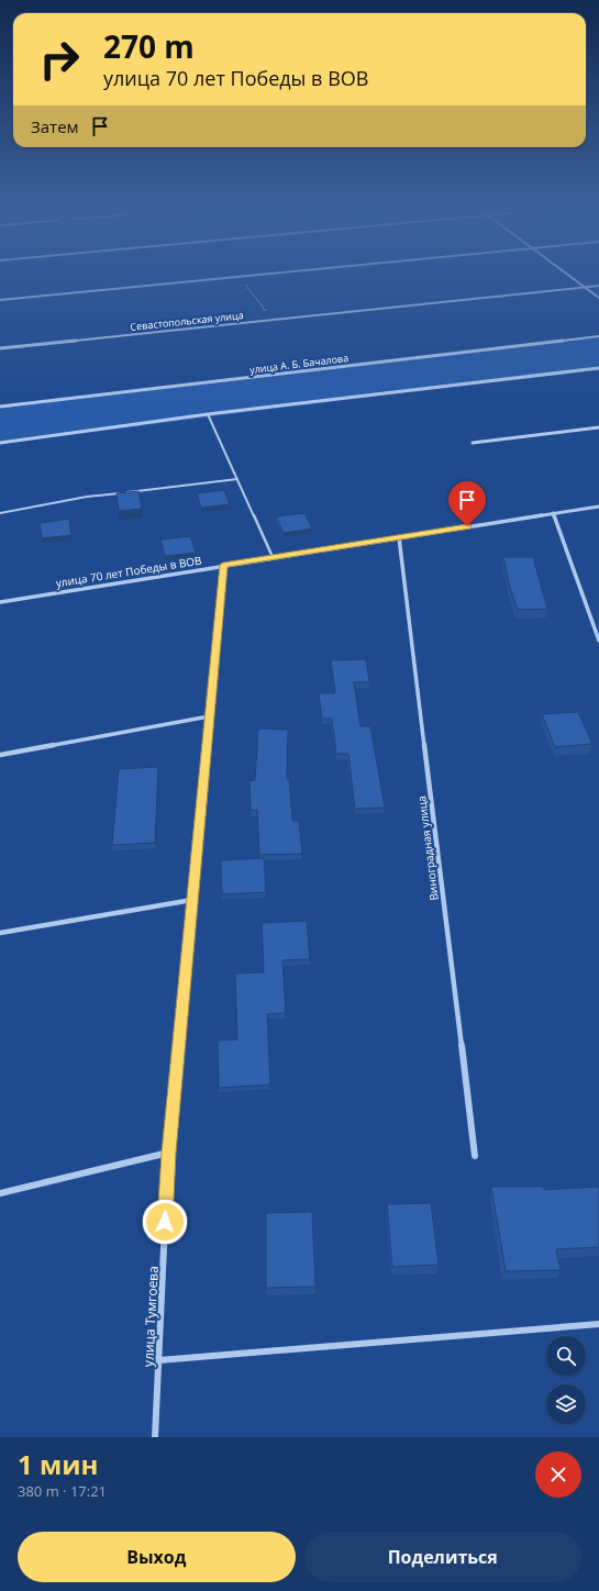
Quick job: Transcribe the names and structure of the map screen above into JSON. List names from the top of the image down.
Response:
{
  "streets": {
    "street": [
      "Севастопольская улица",
      "улица А. Б. Бачалова",
      "улица 70 лет Победы в ВОВ",
      "Виноградная улица",
      "улица Тумгоева"
    ]
  },
  "crossings": [
    ["улица 70 лет Победы в ВОВ", "Виноградная улица"],
    ["улица 70 лет Победы в ВОВ", "улица Тумгоева"]
  ],
  "page": {
    "turn": ["270 m", "улица 70 лет Победы в ВОВ"],
    "then": "Затем",
    "heading": ["1 мин", "380 m · 17:21"],
    "buttons": ["Выход", "Поделиться"]
  }
}
